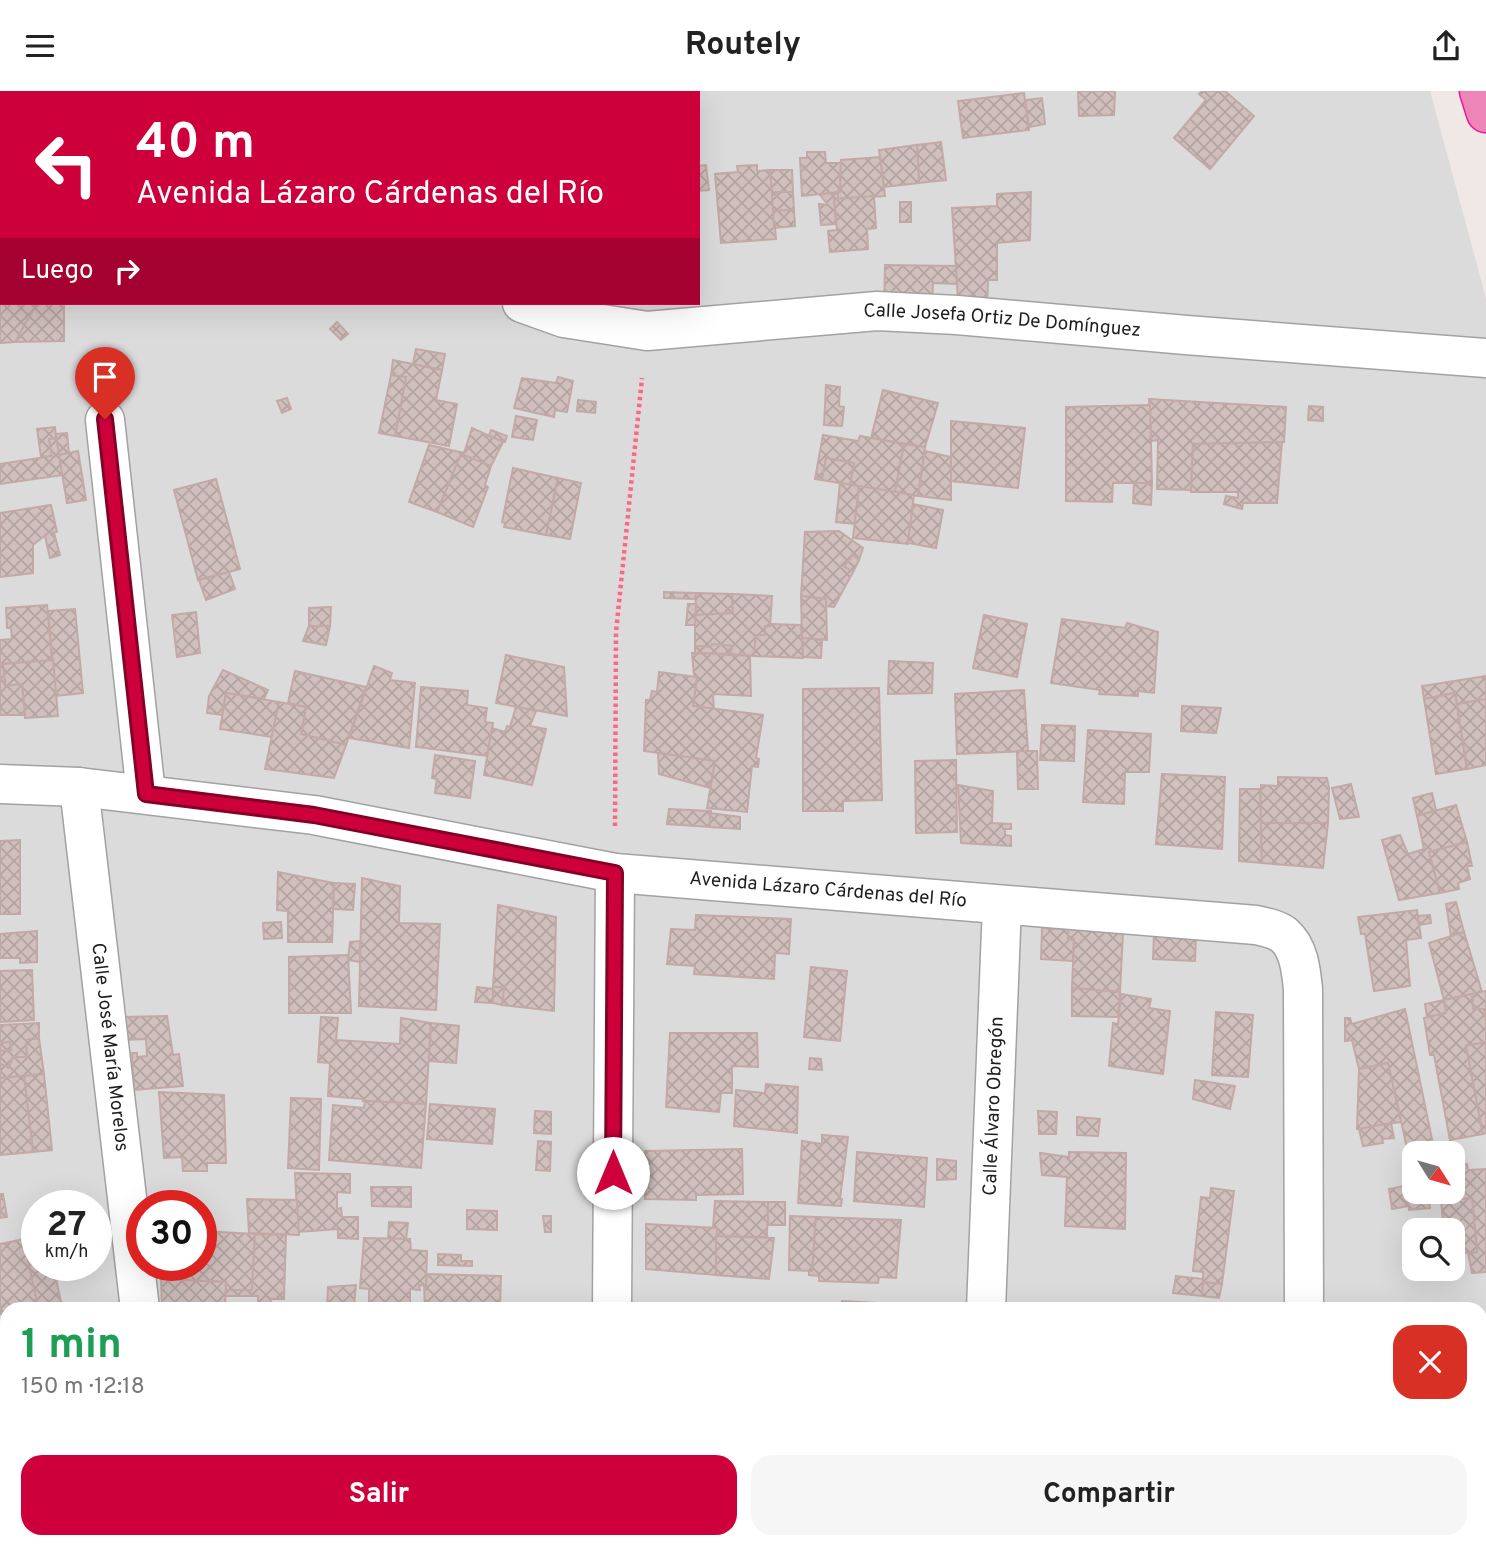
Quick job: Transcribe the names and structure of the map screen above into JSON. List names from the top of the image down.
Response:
{
  "streets": {
    "street": [
      "Calle Josefa Ortiz De Domínguez",
      "Avenida Lázaro Cárdenas del Río",
      "Calle José María Morelos",
      "Calle Álvaro Obregón"
    ]
  },
  "crossings": [
    ["Avenida Lázaro Cárdenas del Río", "Calle José María Morelos"],
    ["Avenida Lázaro Cárdenas del Río", "Calle Álvaro Obregón"]
  ],
  "north": "bottom right",
  "page": {
    "header": "Routely",
    "turn": ["40 m", "Avenida Lázaro Cárdenas del Río"],
    "then": "Luego",
    "speed": "27 km/h",
    "limit": "30",
    "heading": ["1 min", "150 m · 12:18"],
    "buttons": ["Salir", "Compartir"]
  }
}
